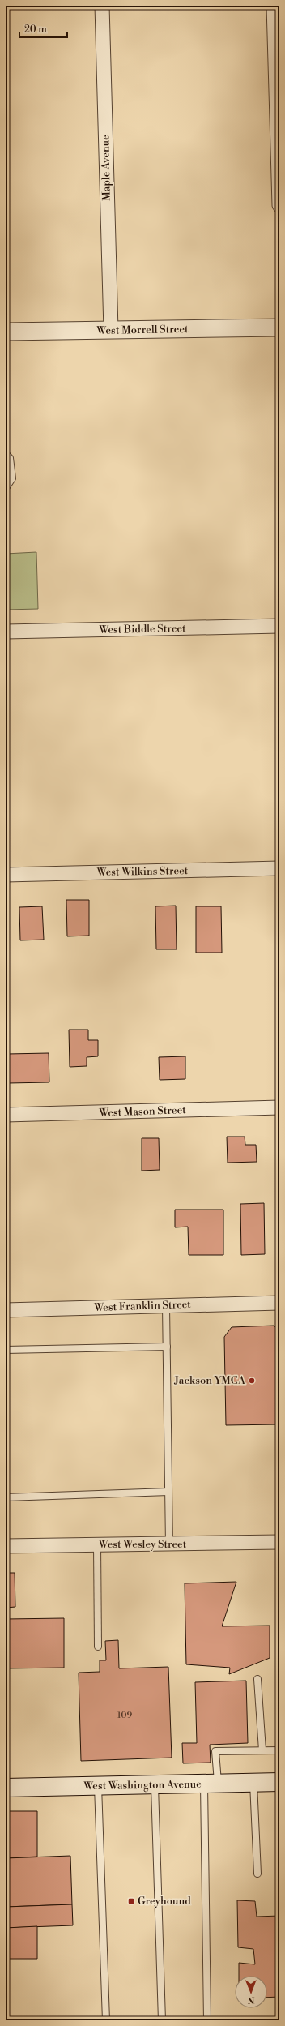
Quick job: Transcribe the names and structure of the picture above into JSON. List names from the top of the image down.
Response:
{
  "streets": {
    "main road": ["West Washington Avenue"],
    "street": [
      "Maple Avenue",
      "West Morrell Street",
      "West Biddle Street",
      "West Wilkins Street",
      "West Mason Street",
      "West Franklin Street",
      "West Wesley Street"
    ]
  },
  "crossings": [
    ["Maple Avenue", "West Morrell Street"]
  ],
  "places": {
    "other": ["Jackson YMCA"],
    "transit": ["Greyhound"]
  },
  "house_numbers": ["109"],
  "scale_bar": "20 m",
  "north": "bottom"
}
